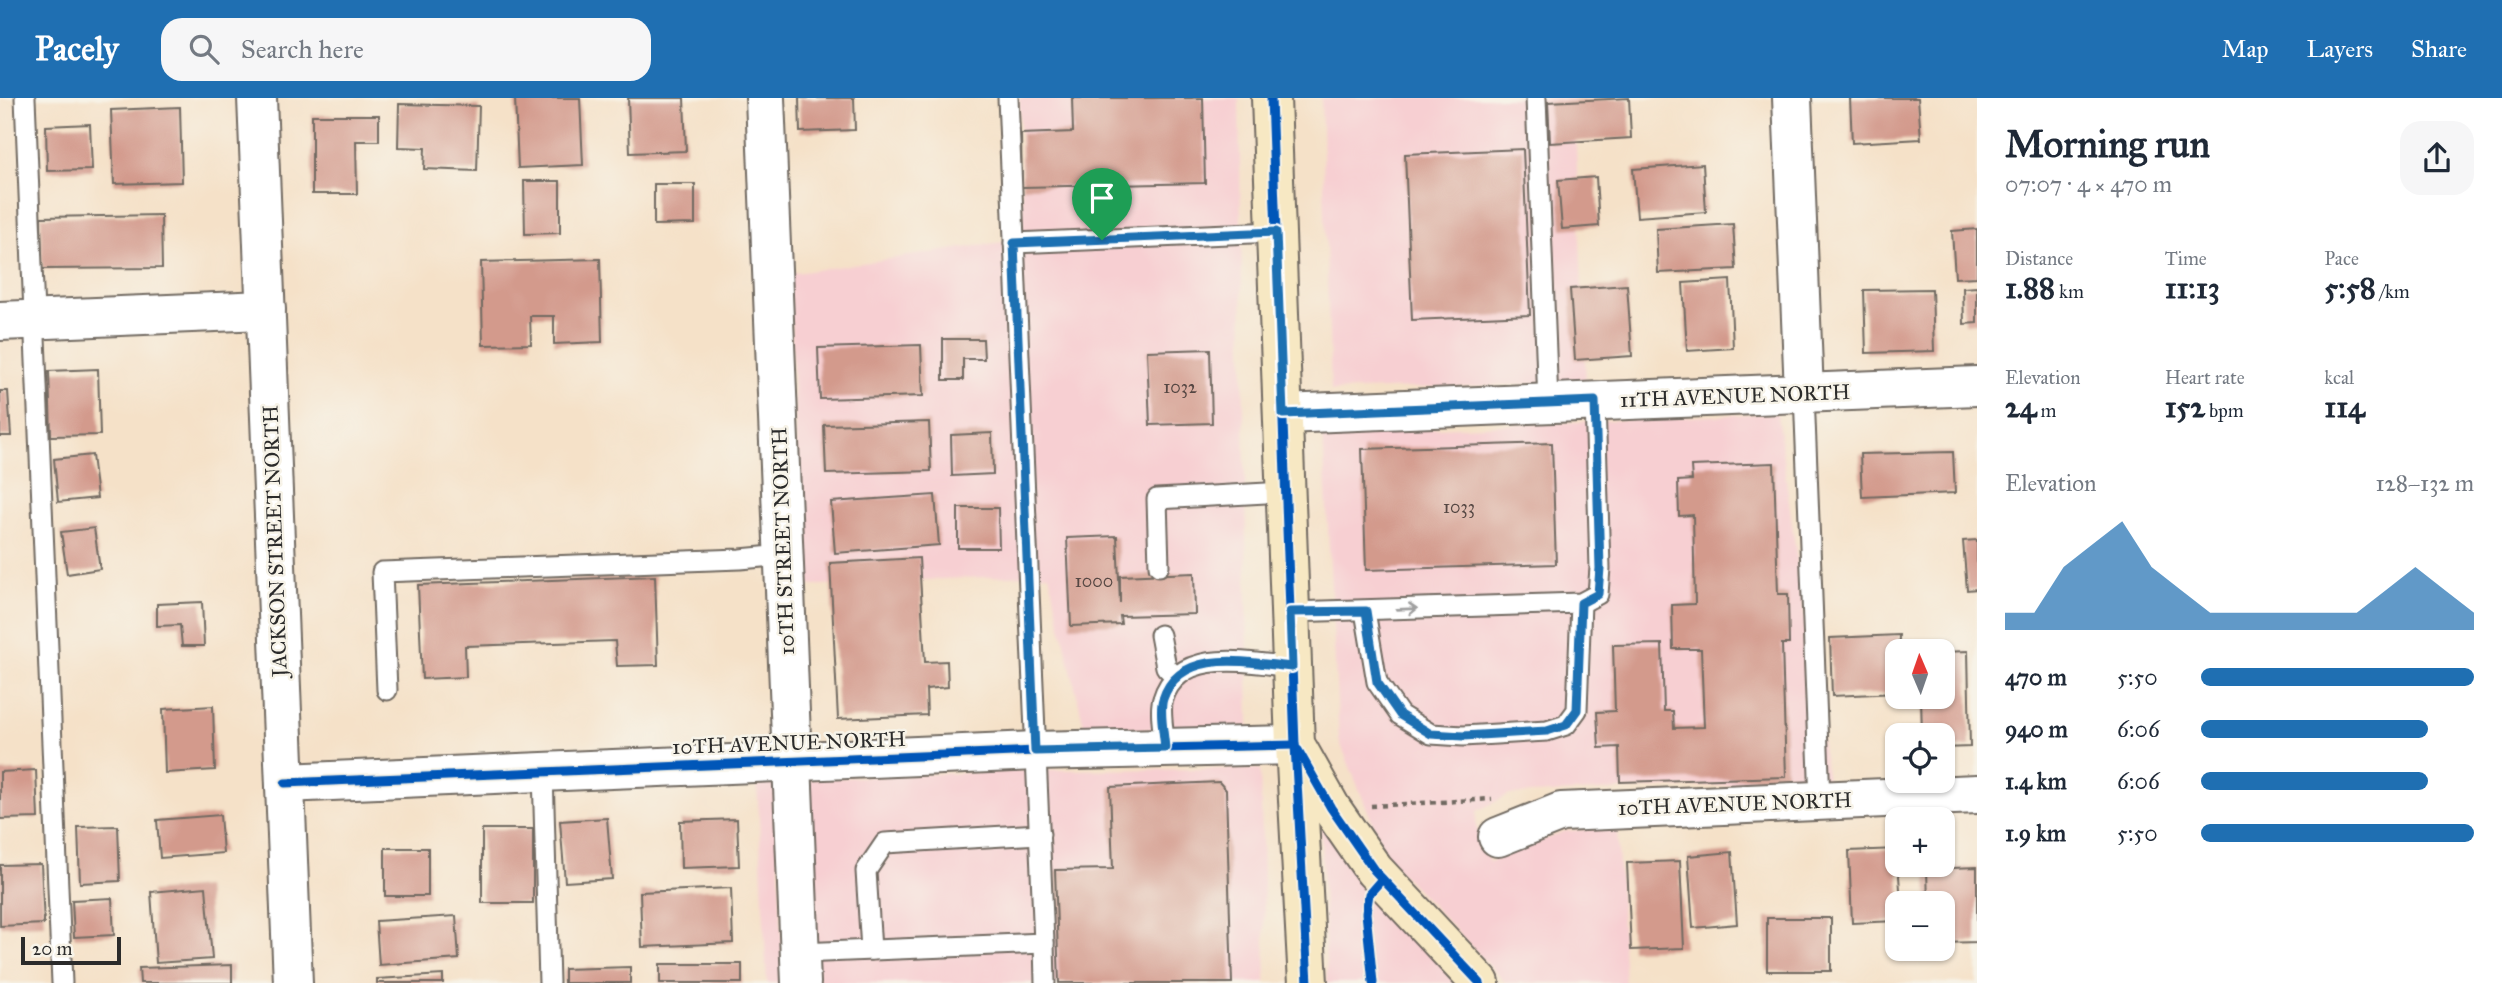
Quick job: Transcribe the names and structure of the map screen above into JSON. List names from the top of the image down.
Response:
{
  "streets": {
    "street": [
      "11TH AVENUE NORTH",
      "JACKSON STREET NORTH",
      "10TH STREET NORTH",
      "10TH AVENUE NORTH"
    ]
  },
  "crossings": [
    ["JACKSON STREET NORTH", "10TH AVENUE NORTH"],
    ["10TH STREET NORTH", "10TH AVENUE NORTH"]
  ],
  "house_numbers": ["1032", "1033", "1000"],
  "scale_bar": "20 m",
  "north": "top",
  "page": {
    "header": "Pacely",
    "search": "Search here",
    "nav": ["Map", "Layers", "Share"],
    "heading": ["Morning run", "07:07 · 4 × 470 m"],
    "stats": [
      ["Distance", "1.88 km"],
      ["Time", "11:13"],
      ["Pace", "5:58 /km"],
      ["Elevation", "24 m"],
      ["Heart rate", "152 bpm"],
      ["kcal", "114"]
    ],
    "chart": ["Elevation", "128–132 m"],
    "map_buttons": ["+", "−"],
    "list": [
      {
        "name": "470 m",
        "note": "5:50"
      },
      {
        "name": "940 m",
        "note": "6:06"
      },
      {
        "name": "1.4 km",
        "note": "6:06"
      },
      {
        "name": "1.9 km",
        "note": "5:50"
      }
    ],
    "scale": "20 m"
  }
}
